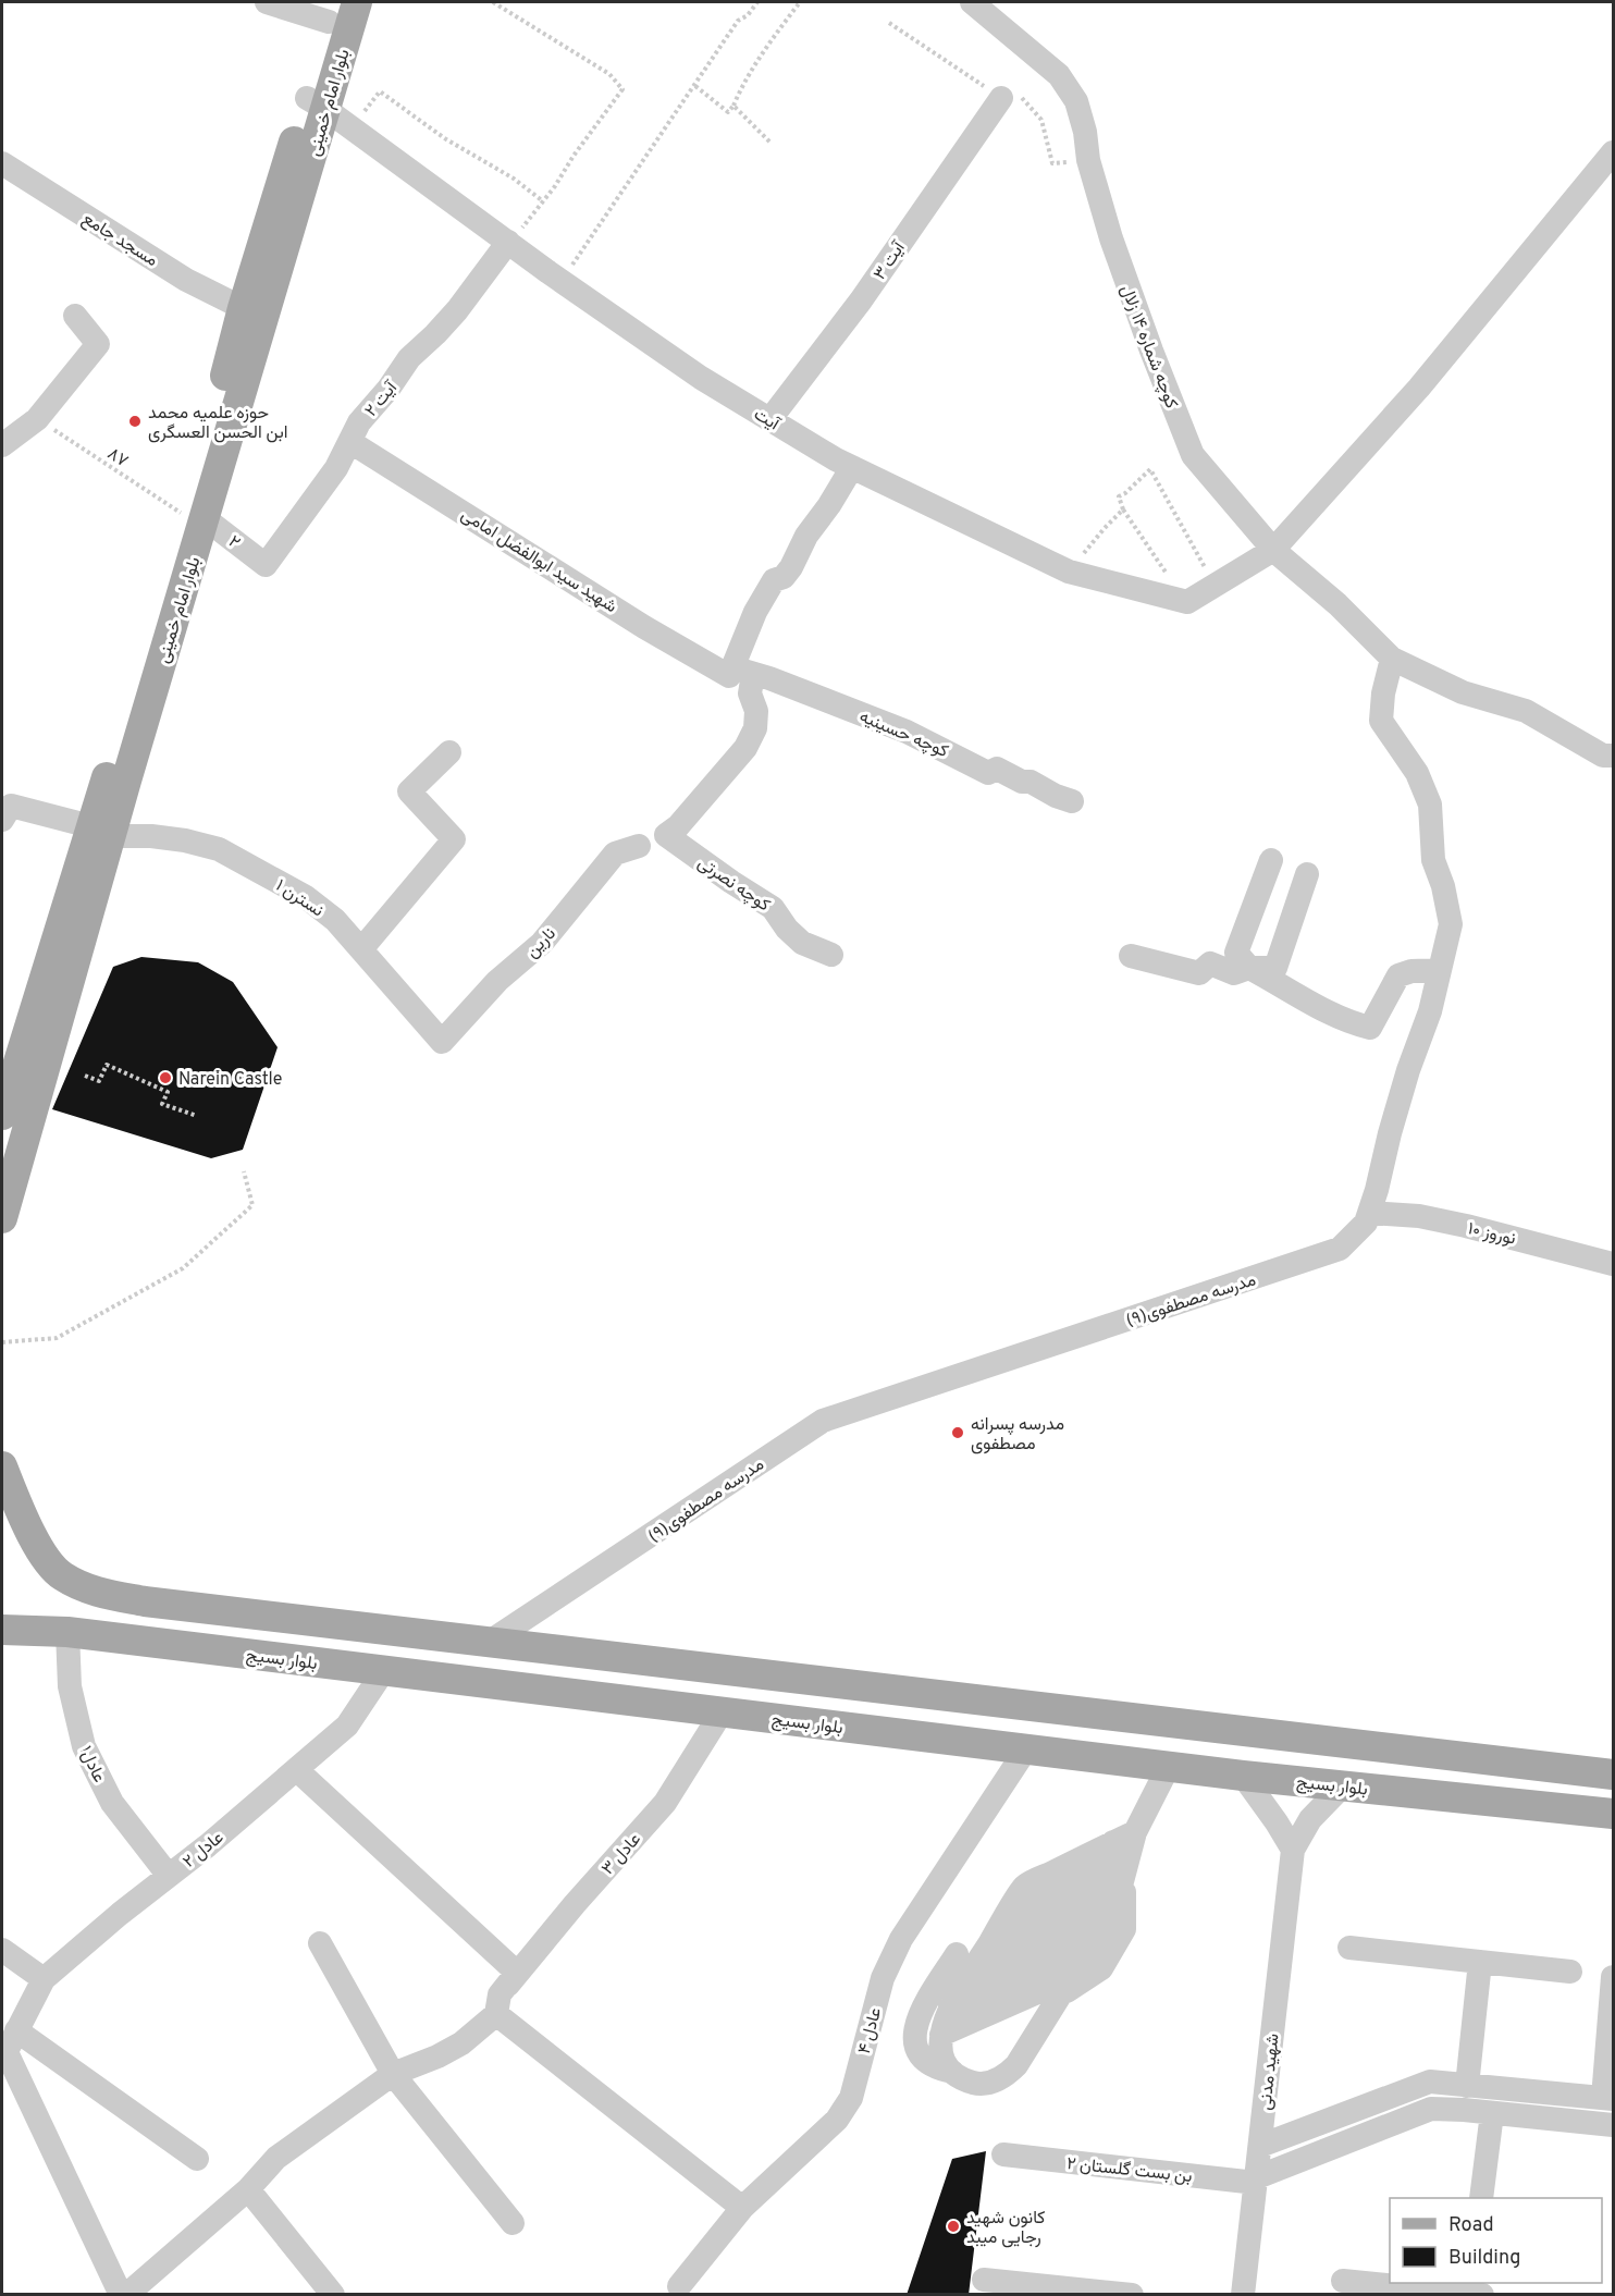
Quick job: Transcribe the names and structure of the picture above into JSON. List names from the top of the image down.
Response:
{
  "streets": {
    "main road": ["بلوار امام خمینی", "بلوار بسیج"],
    "street": [
      "مسجد جامع",
      "آیت ۳",
      "کوچه شماره ۱۴ زلال",
      "آیت ۲",
      "آیت",
      "۲",
      "شهید سید ابوالفضل امامی",
      "کوچه حسینیه",
      "کوچه نصرتی",
      "نسترن ۱",
      "نارین",
      "نوروز ۱۰",
      "مدرسه مصطفوی(۹)",
      "عادل۱",
      "عادل ۲",
      "عادل ۳",
      "عادل ۴",
      "شهید مدنی",
      "بن بست گلستان ۲"
    ],
    "path": ["۸۷"]
  },
  "crossings": [
    ["بلوار امام خمینی", "مسجد جامع"],
    ["بلوار امام خمینی", "آیت"],
    ["بلوار امام خمینی", "۸۷"],
    ["بلوار امام خمینی", "۲"],
    ["بلوار امام خمینی", "نسترن ۱"],
    ["آیت ۳", "آیت"],
    ["کوچه شماره ۱۴ زلال", "آیت"],
    ["کوچه شماره ۱۴ زلال", "مدرسه مصطفوی(۹)"],
    ["آیت ۲", "آیت"],
    ["آیت ۲", "۲"],
    ["آیت ۲", "شهید سید ابوالفضل امامی"],
    ["۸۷", "۲"],
    ["شهید سید ابوالفضل امامی", "کوچه حسینیه"],
    ["شهید سید ابوالفضل امامی", "کوچه نصرتی"],
    ["کوچه حسینیه", "کوچه نصرتی"],
    ["نسترن ۱", "نارین"],
    ["نوروز ۱۰", "مدرسه مصطفوی(۹)"],
    ["بلوار بسیج", "عادل۱"],
    ["بلوار بسیج", "عادل ۲"],
    ["بلوار بسیج", "عادل ۳"],
    ["بلوار بسیج", "عادل ۴"],
    ["بلوار بسیج", "شهید مدنی"],
    ["عادل۱", "عادل ۲"],
    ["شهید مدنی", "بن بست گلستان ۲"]
  ],
  "places": [
    "حوزه علمیه محمد ابن الحسن العسگری",
    "Narein Castle",
    "مدرسه پسرانه مصطفوی",
    "کانون شهید رجایی میبد"
  ],
  "legend": ["Road", "Building"]
}
